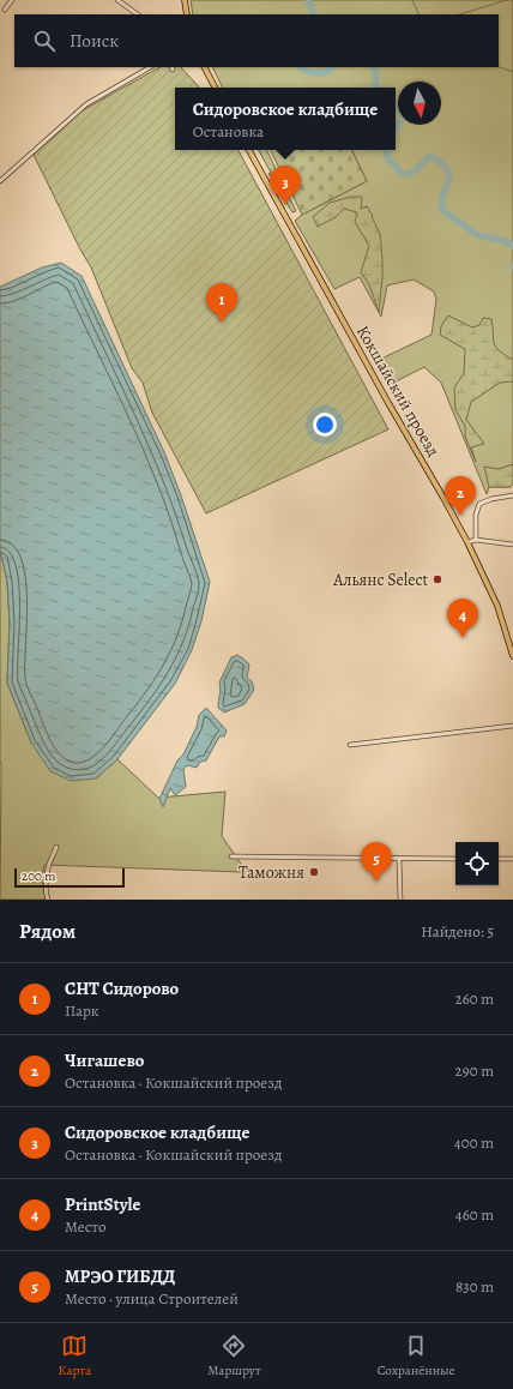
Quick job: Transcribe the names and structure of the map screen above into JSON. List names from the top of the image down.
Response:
{
  "streets": {
    "main road": ["Кокшайский проезд"]
  },
  "places": ["Альянс Select", "Таможня"],
  "scale_bar": "200 m",
  "north": "bottom",
  "page": {
    "search": "Поиск",
    "popup": ["Сидоровское кладбище", "Остановка"],
    "pins": [
      "3",
      "1",
      "2",
      "4",
      "5"
    ],
    "scale": "200 m",
    "heading": ["Рядом", "Найдено: 5"],
    "list": [
      {
        "mark": "1",
        "name": "СНТ Сидорово",
        "note": "Парк",
        "value": "260 m"
      },
      {
        "mark": "2",
        "name": "Чигашево",
        "note": "Остановка · Кокшайский проезд",
        "value": "290 m"
      },
      {
        "mark": "3",
        "name": "Сидоровское кладбище",
        "note": "Остановка · Кокшайский проезд",
        "value": "400 m"
      },
      {
        "mark": "4",
        "name": "PrintStyle",
        "note": "Место",
        "value": "460 m"
      },
      {
        "mark": "5",
        "name": "МРЭО ГИБДД",
        "note": "Место · улица Строителей",
        "value": "830 m"
      }
    ],
    "nav": ["Карта", "Маршрут", "Сохранённые"]
  }
}
